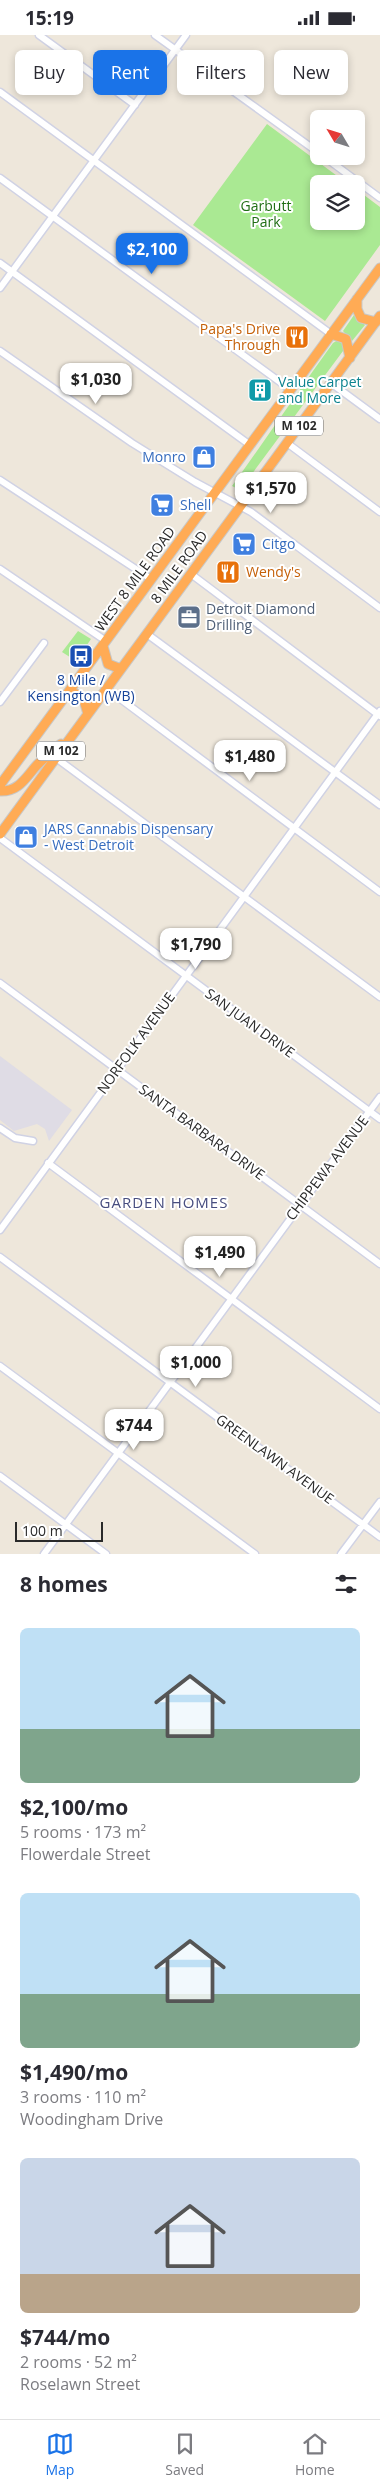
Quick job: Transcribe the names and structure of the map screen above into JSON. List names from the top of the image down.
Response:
{
  "streets": {
    "highway": ["M 102", "8 MILE ROAD", "WEST 8 MILE ROAD"],
    "street": [
      "SAN JUAN DRIVE",
      "NORFOLK AVENUE",
      "SANTA BARBARA DRIVE",
      "CHIPPEWA AVENUE",
      "GREENLAWN AVENUE"
    ]
  },
  "crossings": [
    ["SAN JUAN DRIVE", "NORFOLK AVENUE"],
    ["SAN JUAN DRIVE", "CHIPPEWA AVENUE"],
    ["NORFOLK AVENUE", "SANTA BARBARA DRIVE"],
    ["SANTA BARBARA DRIVE", "CHIPPEWA AVENUE"],
    ["CHIPPEWA AVENUE", "GREENLAWN AVENUE"]
  ],
  "districts": ["GARDEN HOMES"],
  "parks": ["Garbutt Park"],
  "places": {
    "restaurant": ["Papa's Drive Through", "Wendy's"],
    "building": ["Value Carpet and More"],
    "shop": ["Monro", "JARS Cannabis Dispensary - West Detroit"],
    "supermarket": ["Shell", "Citgo"],
    "office": ["Detroit Diamond Drilling"],
    "bus stop": ["8 Mile / Kensington (WB)"]
  },
  "scale_bar": "100 m",
  "north": "top left",
  "page": {
    "status": "15:19",
    "chip": [
      "Buy",
      "Rent",
      "Filters",
      "New"
    ],
    "price": [
      "$2,100",
      "$1,030",
      "$1,570",
      "$1,480",
      "$1,790",
      "$1,490",
      "$1,000",
      "$744"
    ],
    "scale": "100 m",
    "heading": "8 homes",
    "list": [
      {
        "name": "$2,100/mo",
        "note": "5 rooms · 173 m² · Flowerdale Street"
      },
      {
        "name": "$1,490/mo",
        "note": "3 rooms · 110 m² · Woodingham Drive"
      },
      {
        "name": "$744/mo",
        "note": "2 rooms · 52 m² · Roselawn Street"
      }
    ],
    "tabs": ["Map", "Saved", "Home"]
  }
}
